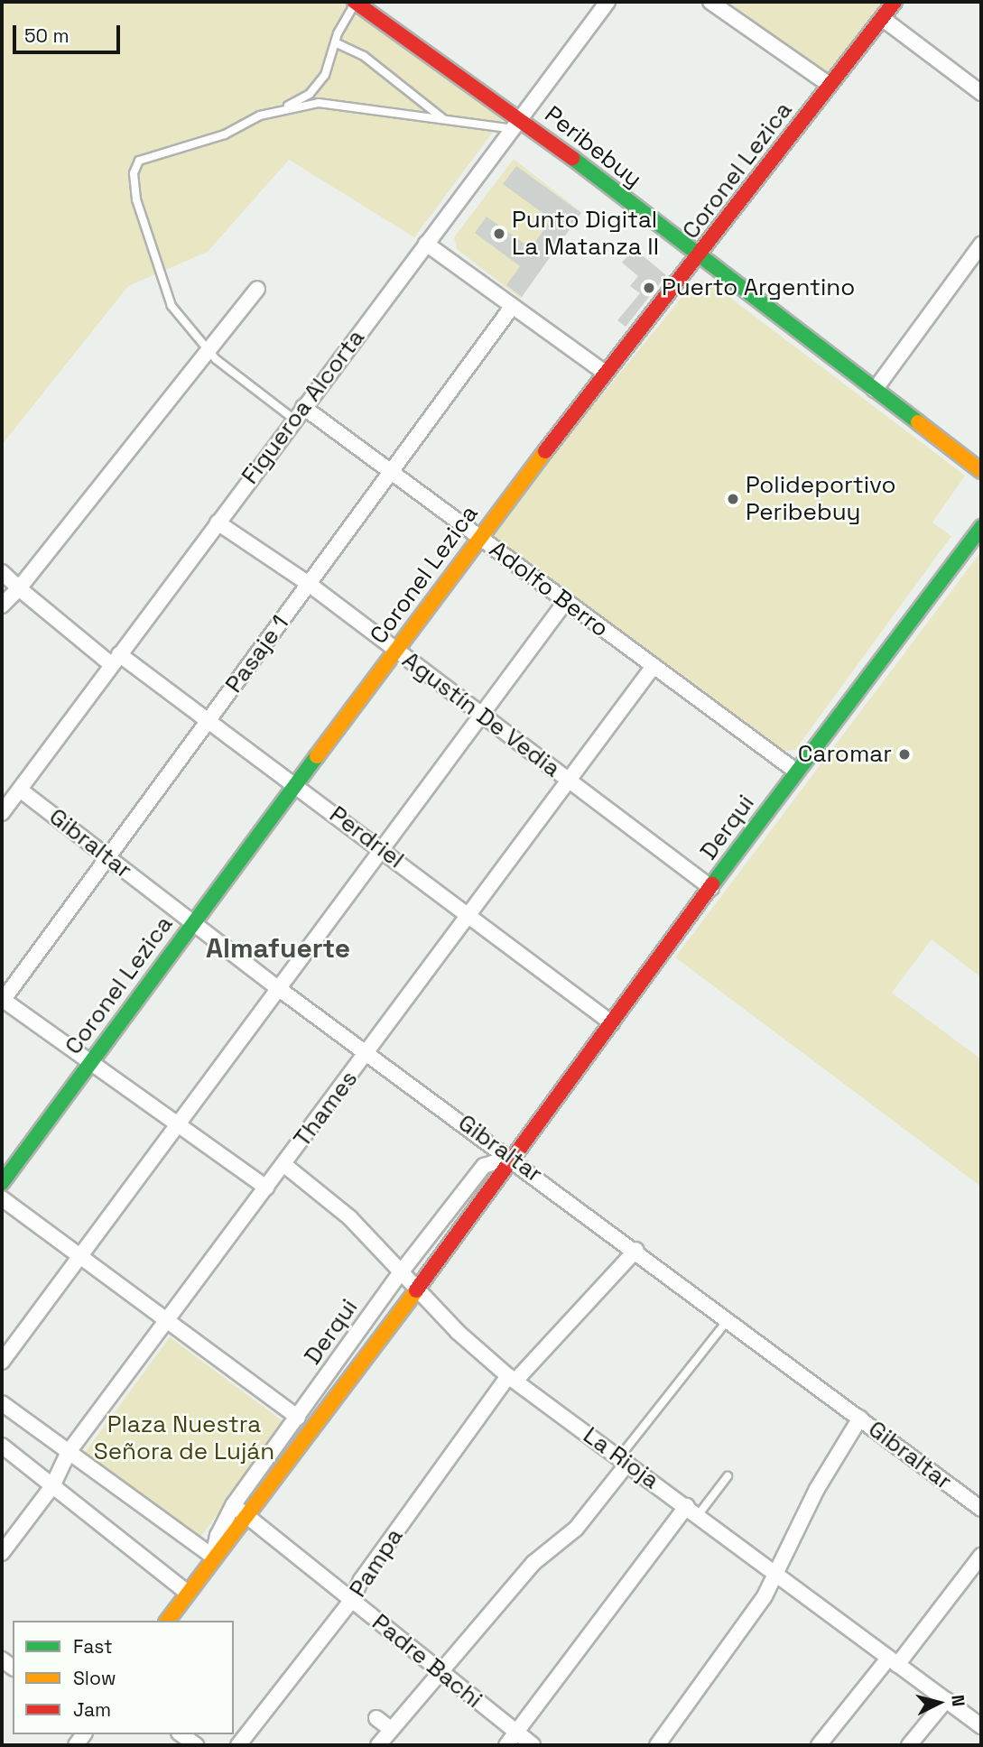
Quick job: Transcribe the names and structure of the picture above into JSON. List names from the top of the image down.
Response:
{
  "streets": {
    "street": [
      "Peribebuy",
      "Coronel Lezica",
      "Figueroa Alcorta",
      "Adolfo Berro",
      "Pasaje 1",
      "Agustín De Vedia",
      "Derqui",
      "Perdriel",
      "Gibraltar",
      "Thames",
      "La Rioja",
      "Pampa",
      "Padre Bachi"
    ]
  },
  "crossings": [
    ["Peribebuy", "Coronel Lezica"],
    ["Peribebuy", "Figueroa Alcorta"],
    ["Coronel Lezica", "Adolfo Berro"],
    ["Coronel Lezica", "Agustín De Vedia"],
    ["Coronel Lezica", "Perdriel"],
    ["Coronel Lezica", "Gibraltar"],
    ["Figueroa Alcorta", "Adolfo Berro"],
    ["Figueroa Alcorta", "Agustín De Vedia"],
    ["Figueroa Alcorta", "Perdriel"],
    ["Figueroa Alcorta", "Gibraltar"],
    ["Adolfo Berro", "Pasaje 1"],
    ["Adolfo Berro", "Derqui"],
    ["Adolfo Berro", "Thames"],
    ["Pasaje 1", "Agustín De Vedia"],
    ["Pasaje 1", "Perdriel"],
    ["Pasaje 1", "Gibraltar"],
    ["Agustín De Vedia", "Derqui"],
    ["Agustín De Vedia", "Thames"],
    ["Derqui", "Perdriel"],
    ["Derqui", "Gibraltar"],
    ["Derqui", "La Rioja"],
    ["Derqui", "Padre Bachi"],
    ["Perdriel", "Thames"],
    ["Gibraltar", "Thames"],
    ["Gibraltar", "Pampa"],
    ["Thames", "La Rioja"],
    ["La Rioja", "Pampa"],
    ["Pampa", "Padre Bachi"]
  ],
  "districts": ["Almafuerte"],
  "parks": ["Plaza Nuestra Señora de Luján"],
  "places": [
    "Punto Digital La Matanza II",
    "Puerto Argentino",
    "Polideportivo Peribebuy",
    "Caromar"
  ],
  "legend": ["Fast", "Slow", "Jam"],
  "scale_bar": "50 m",
  "north": "right"
}
